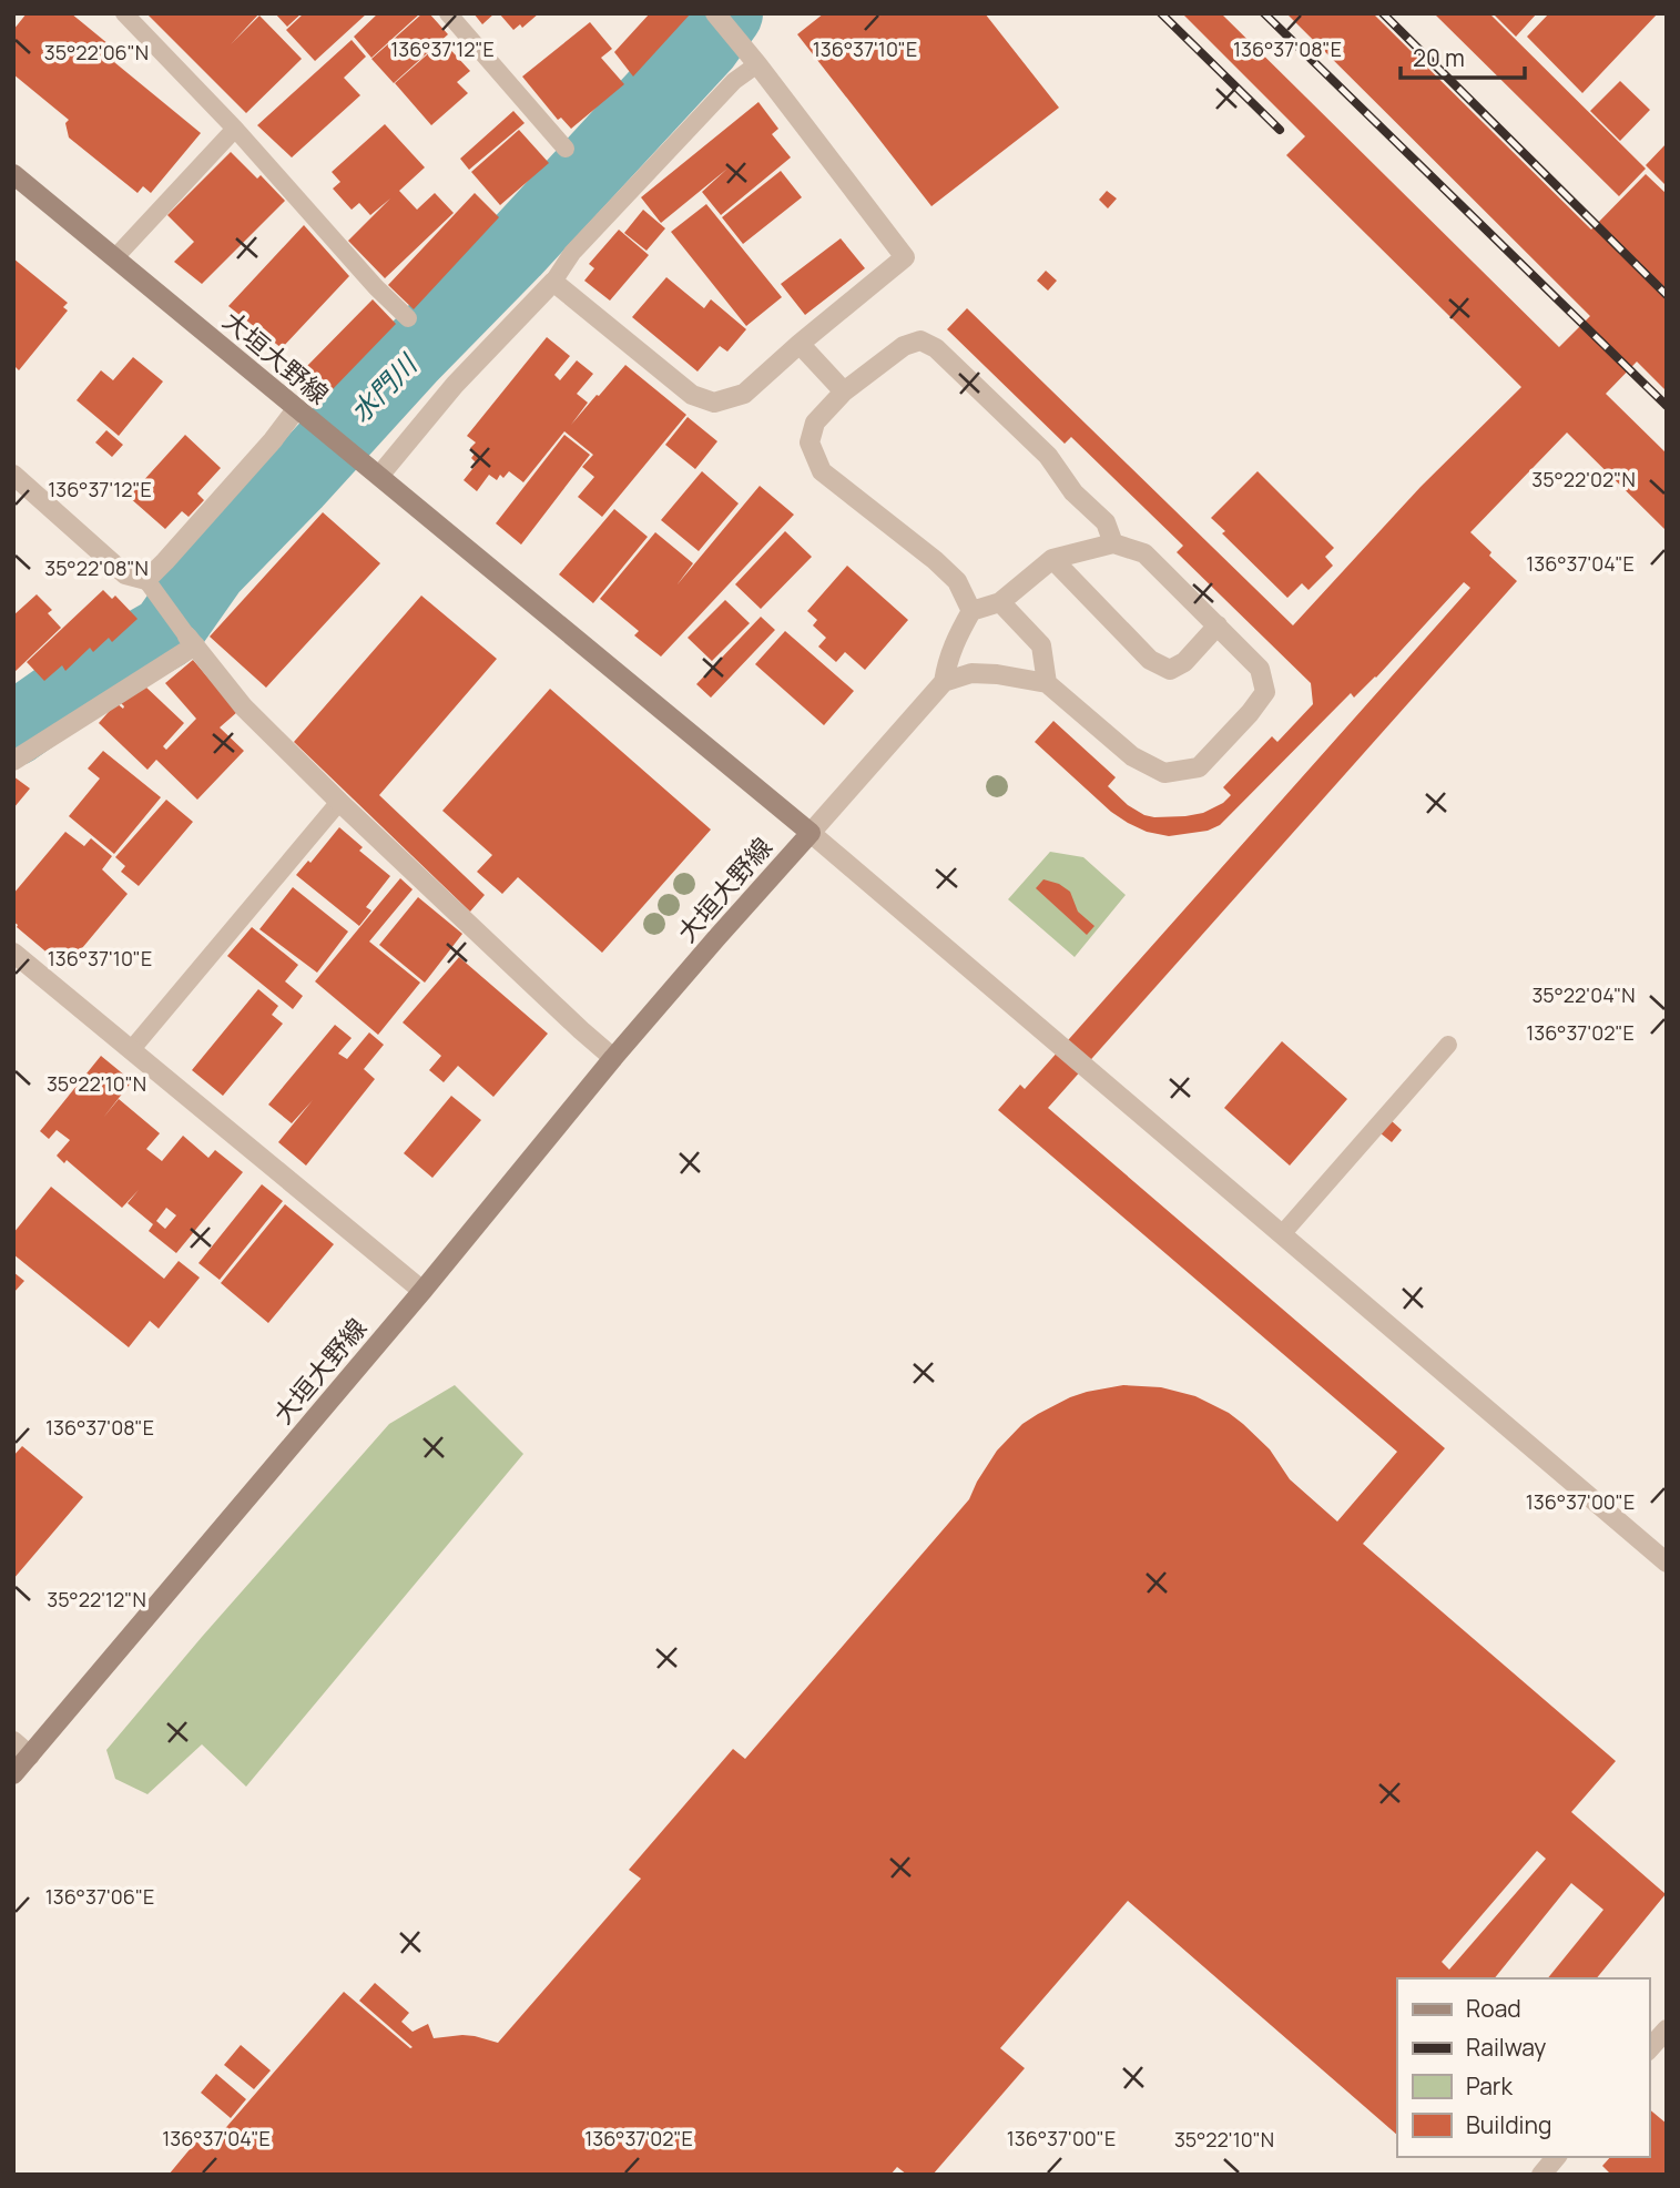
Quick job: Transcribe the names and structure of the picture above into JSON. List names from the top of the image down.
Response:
{
  "streets": {
    "main road": ["大垣大野線"]
  },
  "water": ["水門川"],
  "legend": [
    "Road",
    "Railway",
    "Park",
    "Building"
  ],
  "scale_bar": "20 m",
  "coordinates": [
    "136°37'12\"E",
    "136°37'10\"E",
    "136°37'08\"E",
    "35°22'06\"N",
    "35°22'02\"N",
    "136°37'04\"E",
    "35°22'08\"N",
    "35°22'04\"N",
    "136°37'02\"E",
    "35°22'10\"N",
    "136°37'00\"E",
    "35°22'12\"N",
    "136°37'06\"E"
  ]
}
